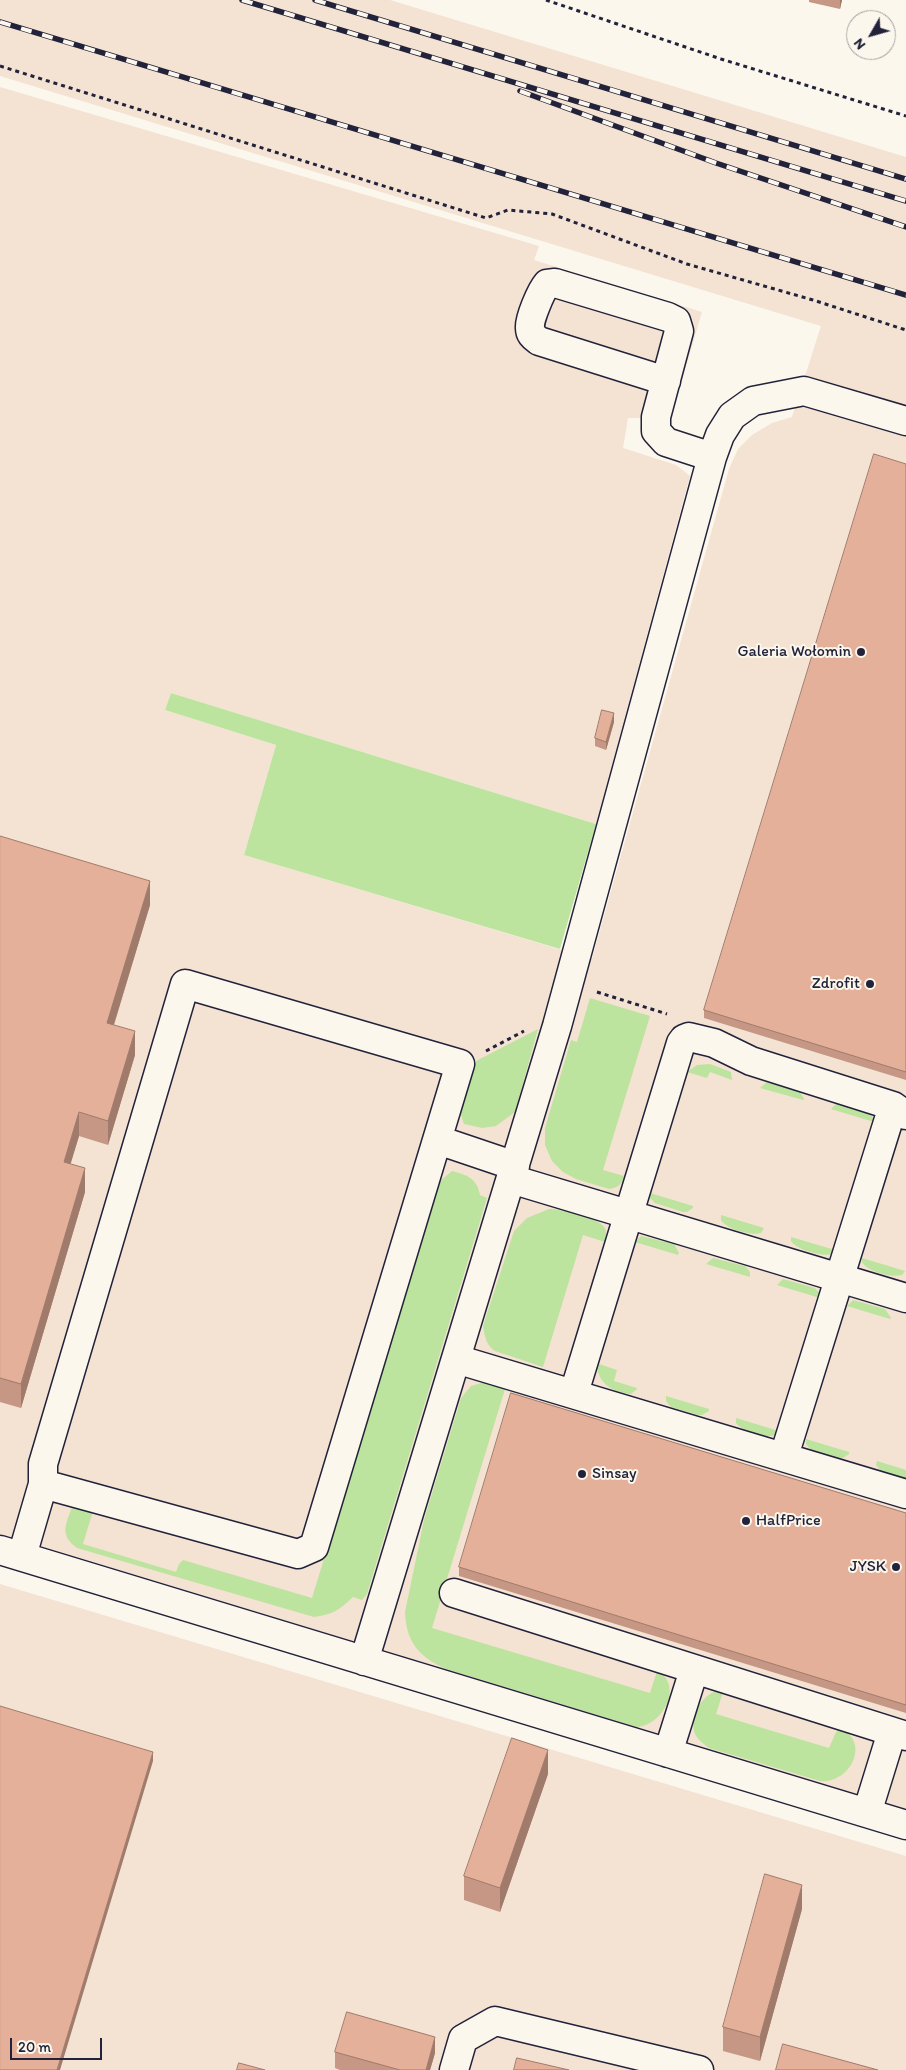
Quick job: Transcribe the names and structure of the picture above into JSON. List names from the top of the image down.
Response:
{
  "places": [
    "Galeria Wołomin",
    "Zdrofit",
    "Sinsay",
    "HalfPrice",
    "JYSK"
  ],
  "scale_bar": "20 m",
  "north": "bottom left"
}
